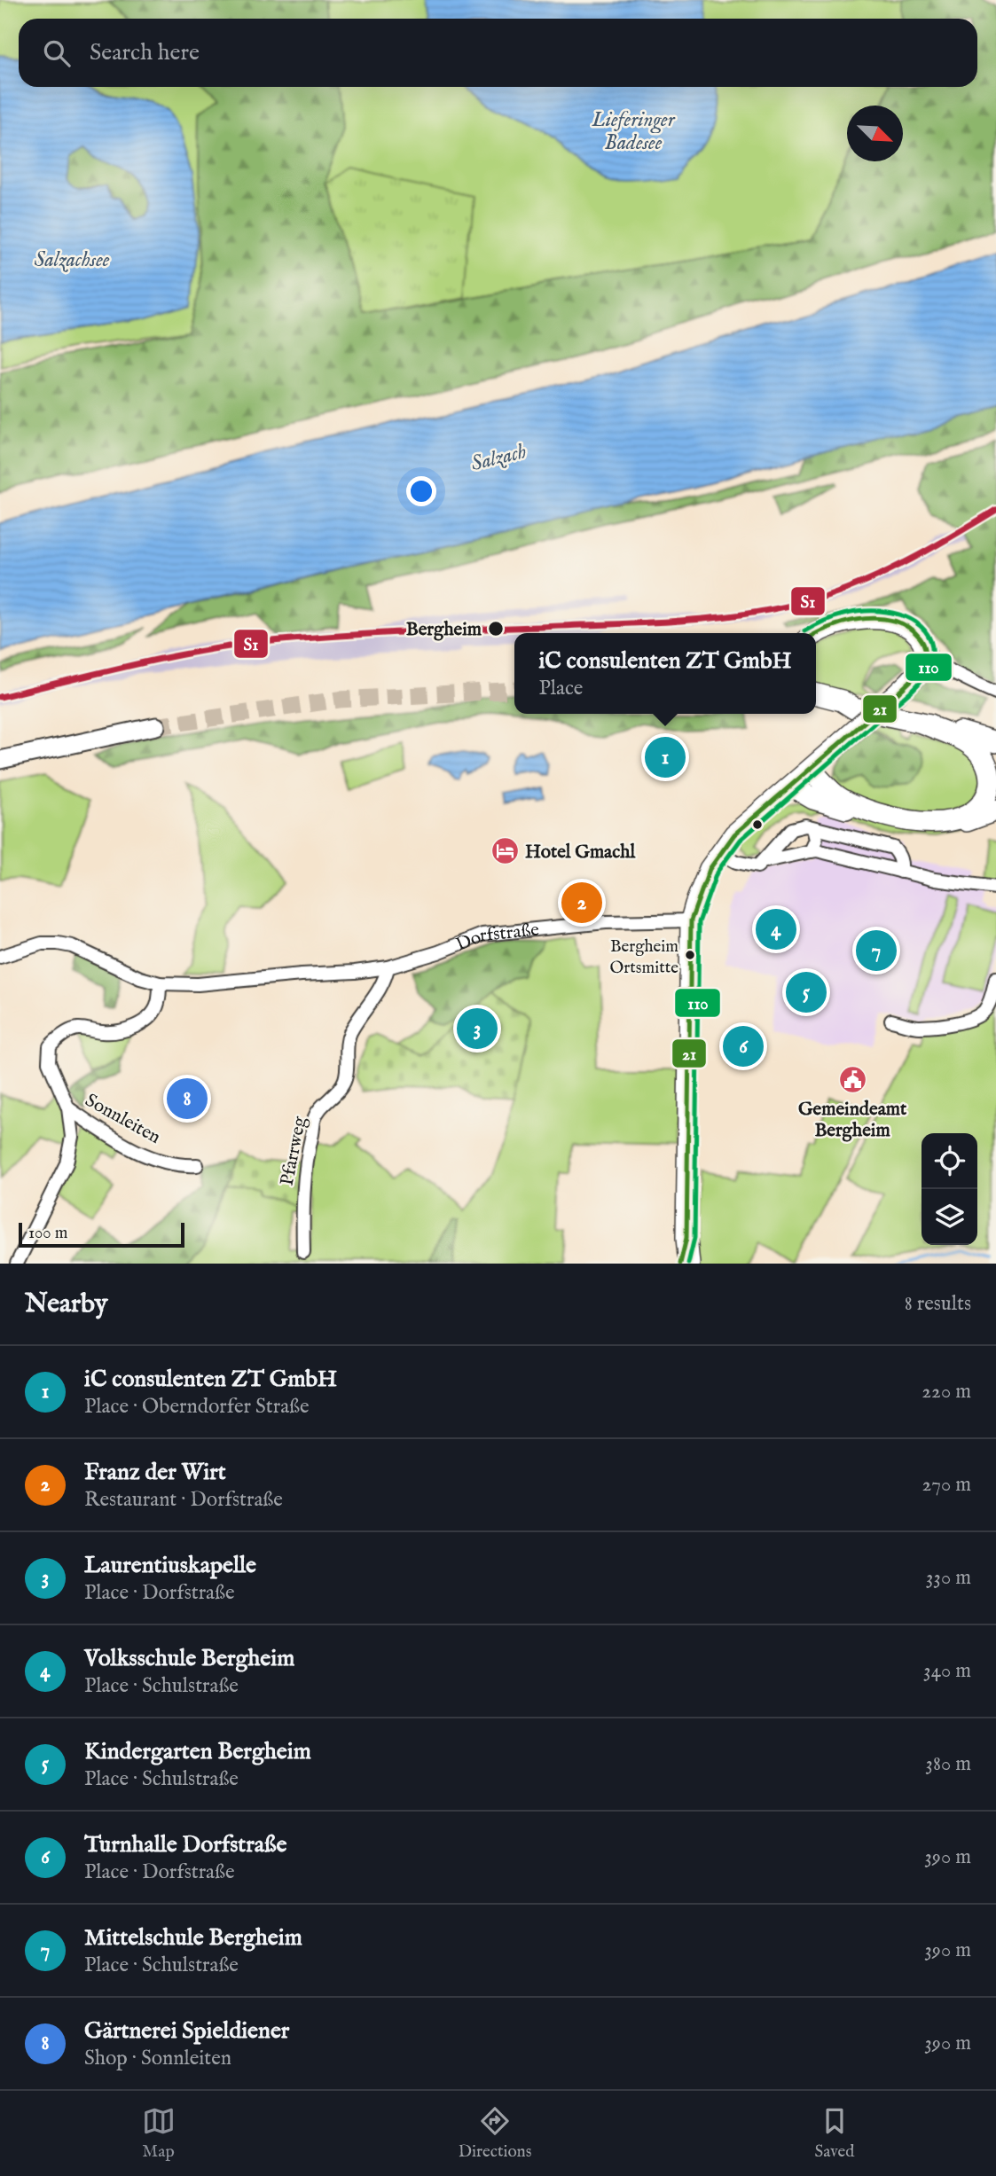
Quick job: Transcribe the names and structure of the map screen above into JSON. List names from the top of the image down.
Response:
{
  "streets": {
    "street": ["Dorfstraße", "Sonnleiten", "Pfarrweg"]
  },
  "crossings": [
    ["Dorfstraße", "Pfarrweg"]
  ],
  "water": ["Lieferinger Badesee", "Salzachsee", "Salzach"],
  "places": {
    "other": ["Bergheim", "Bergheim Ortsmitte"],
    "hotel": ["Hotel Gmachl"],
    "public building": ["Gemeindeamt Bergheim"]
  },
  "lines": ["transit line S1", "transit line 110", "transit line 21"],
  "scale_bar": "100 m",
  "north": "bottom right",
  "page": {
    "search": "Search here",
    "popup": ["iC consulenten ZT GmbH", "Place"],
    "pins": [
      "1",
      "2",
      "4",
      "7",
      "5",
      "3",
      "6",
      "8"
    ],
    "scale": "100 m",
    "heading": ["Nearby", "8 results"],
    "list": [
      {
        "mark": "1",
        "name": "iC consulenten ZT GmbH",
        "note": "Place · Oberndorfer Straße",
        "value": "220 m"
      },
      {
        "mark": "2",
        "name": "Franz der Wirt",
        "note": "Restaurant · Dorfstraße",
        "value": "270 m"
      },
      {
        "mark": "3",
        "name": "Laurentiuskapelle",
        "note": "Place · Dorfstraße",
        "value": "330 m"
      },
      {
        "mark": "4",
        "name": "Volksschule Bergheim",
        "note": "Place · Schulstraße",
        "value": "340 m"
      },
      {
        "mark": "5",
        "name": "Kindergarten Bergheim",
        "note": "Place · Schulstraße",
        "value": "380 m"
      },
      {
        "mark": "6",
        "name": "Turnhalle Dorfstraße",
        "note": "Place · Dorfstraße",
        "value": "390 m"
      },
      {
        "mark": "7",
        "name": "Mittelschule Bergheim",
        "note": "Place · Schulstraße",
        "value": "390 m"
      },
      {
        "mark": "8",
        "name": "Gärtnerei Spieldiener",
        "note": "Shop · Sonnleiten",
        "value": "390 m"
      }
    ],
    "nav": ["Map", "Directions", "Saved"]
  }
}
